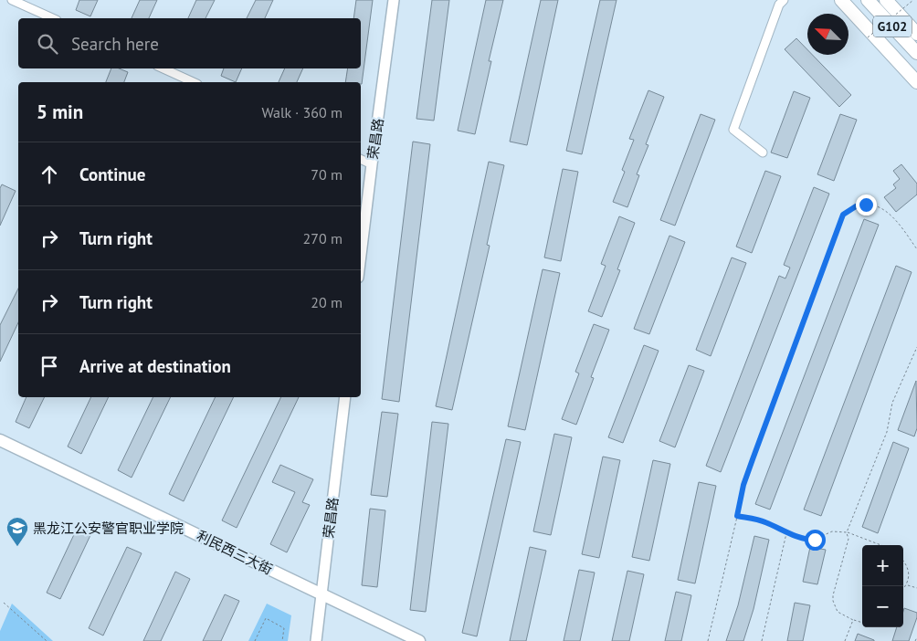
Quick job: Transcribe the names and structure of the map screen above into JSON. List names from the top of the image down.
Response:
{
  "streets": {
    "highway": ["G102"],
    "main road": ["利民西三大街"],
    "street": ["荣昌路"]
  },
  "crossings": [
    ["荣昌路", "利民西三大街"]
  ],
  "places": {
    "school or university": ["黑龙江公安警官职业学院"]
  },
  "north": "top left",
  "page": {
    "search": "Search here",
    "heading": ["5 min", "Walk · 360 m"],
    "list": [
      ["Continue", "70 m"],
      ["Turn right", "270 m"],
      ["Turn right", "20 m"],
      "Arrive at destination"
    ],
    "map_buttons": ["+", "−"]
  }
}
